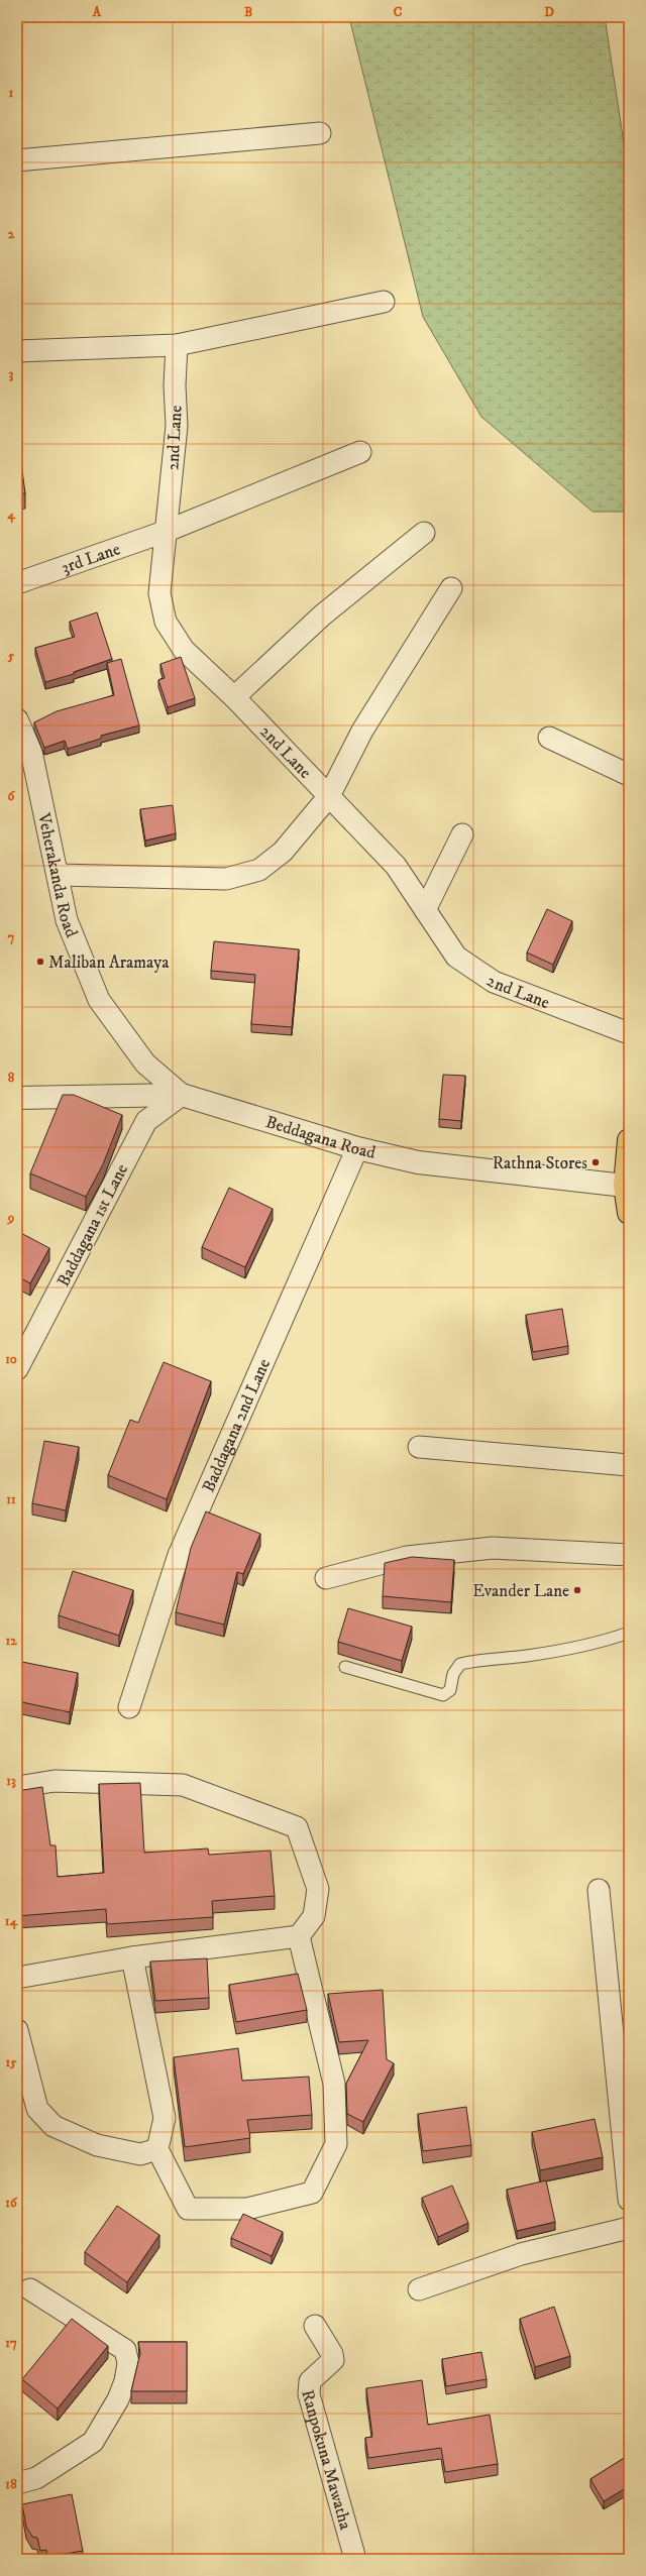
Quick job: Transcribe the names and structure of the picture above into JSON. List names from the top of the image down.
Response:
{
  "streets": {
    "street": [
      "2nd Lane",
      "3rd Lane",
      "Veherakanda Road",
      "Beddagana Road",
      "Baddagana 1st Lane",
      "Baddagana 2nd Lane",
      "Ranpokuna Mawatha"
    ]
  },
  "crossings": [
    ["2nd Lane", "3rd Lane"],
    ["Veherakanda Road", "Beddagana Road"],
    ["Veherakanda Road", "Baddagana 1st Lane"],
    ["Beddagana Road", "Baddagana 1st Lane"],
    ["Beddagana Road", "Baddagana 2nd Lane"]
  ],
  "places": ["Maliban Aramaya", "Rathna Stores", "Evander Lane"],
  "grid": {
    "columns": [
      "A",
      "B",
      "C",
      "D"
    ],
    "rows": [
      "1",
      "2",
      "3",
      "4",
      "5",
      "6",
      "7",
      "8",
      "9",
      "10",
      "11",
      "12",
      "13",
      "14",
      "15",
      "16",
      "17",
      "18"
    ]
  }
}
